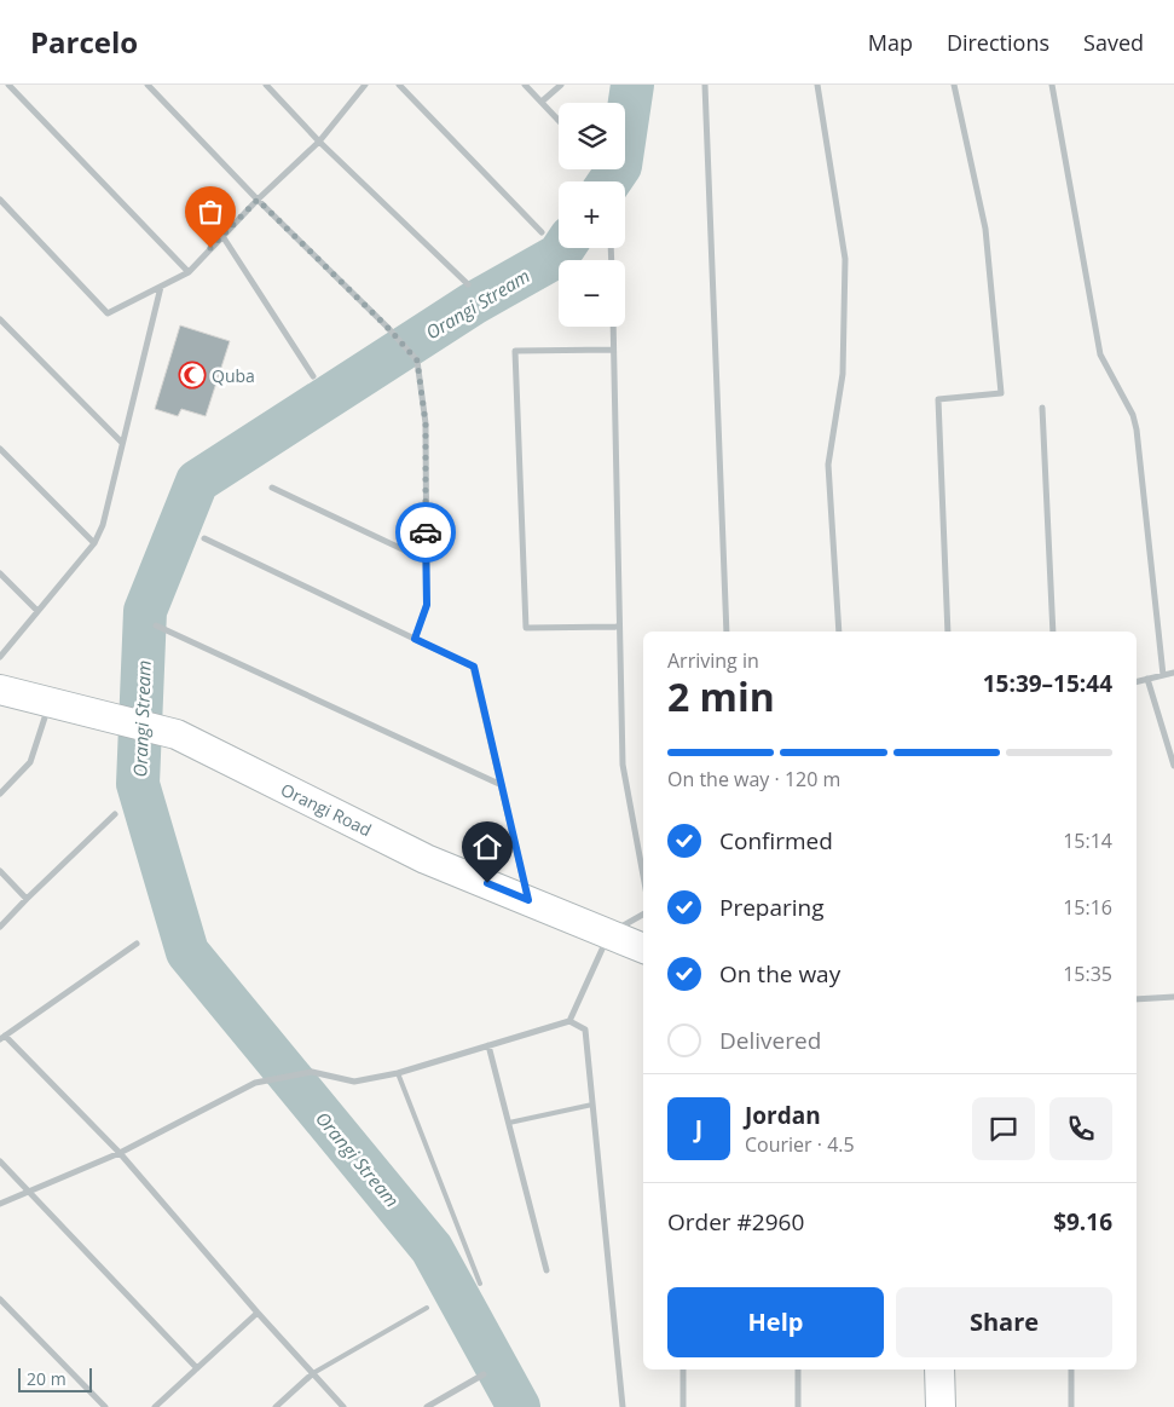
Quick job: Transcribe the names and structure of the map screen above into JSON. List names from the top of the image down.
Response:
{
  "streets": {
    "street": ["Orangi Road"]
  },
  "water": ["Orangi Stream"],
  "places": {
    "mosque": ["Quba"]
  },
  "scale_bar": "20 m",
  "page": {
    "header": "Parcelo",
    "nav": ["Map", "Directions", "Saved"],
    "map_buttons": ["+", "−"],
    "heading": ["2 min", "Arriving in", "15:39–15:44"],
    "panel": [
      "Jordan",
      "Courier · 4.5",
      "Order #2960",
      "$9.16"
    ],
    "bar": "On the way · 120 m",
    "list": [
      ["Confirmed", "15:14"],
      ["Preparing", "15:16"],
      ["On the way", "15:35"],
      "Delivered"
    ],
    "round": "J",
    "buttons": ["Help", "Share"],
    "scale": "20 m"
  }
}
